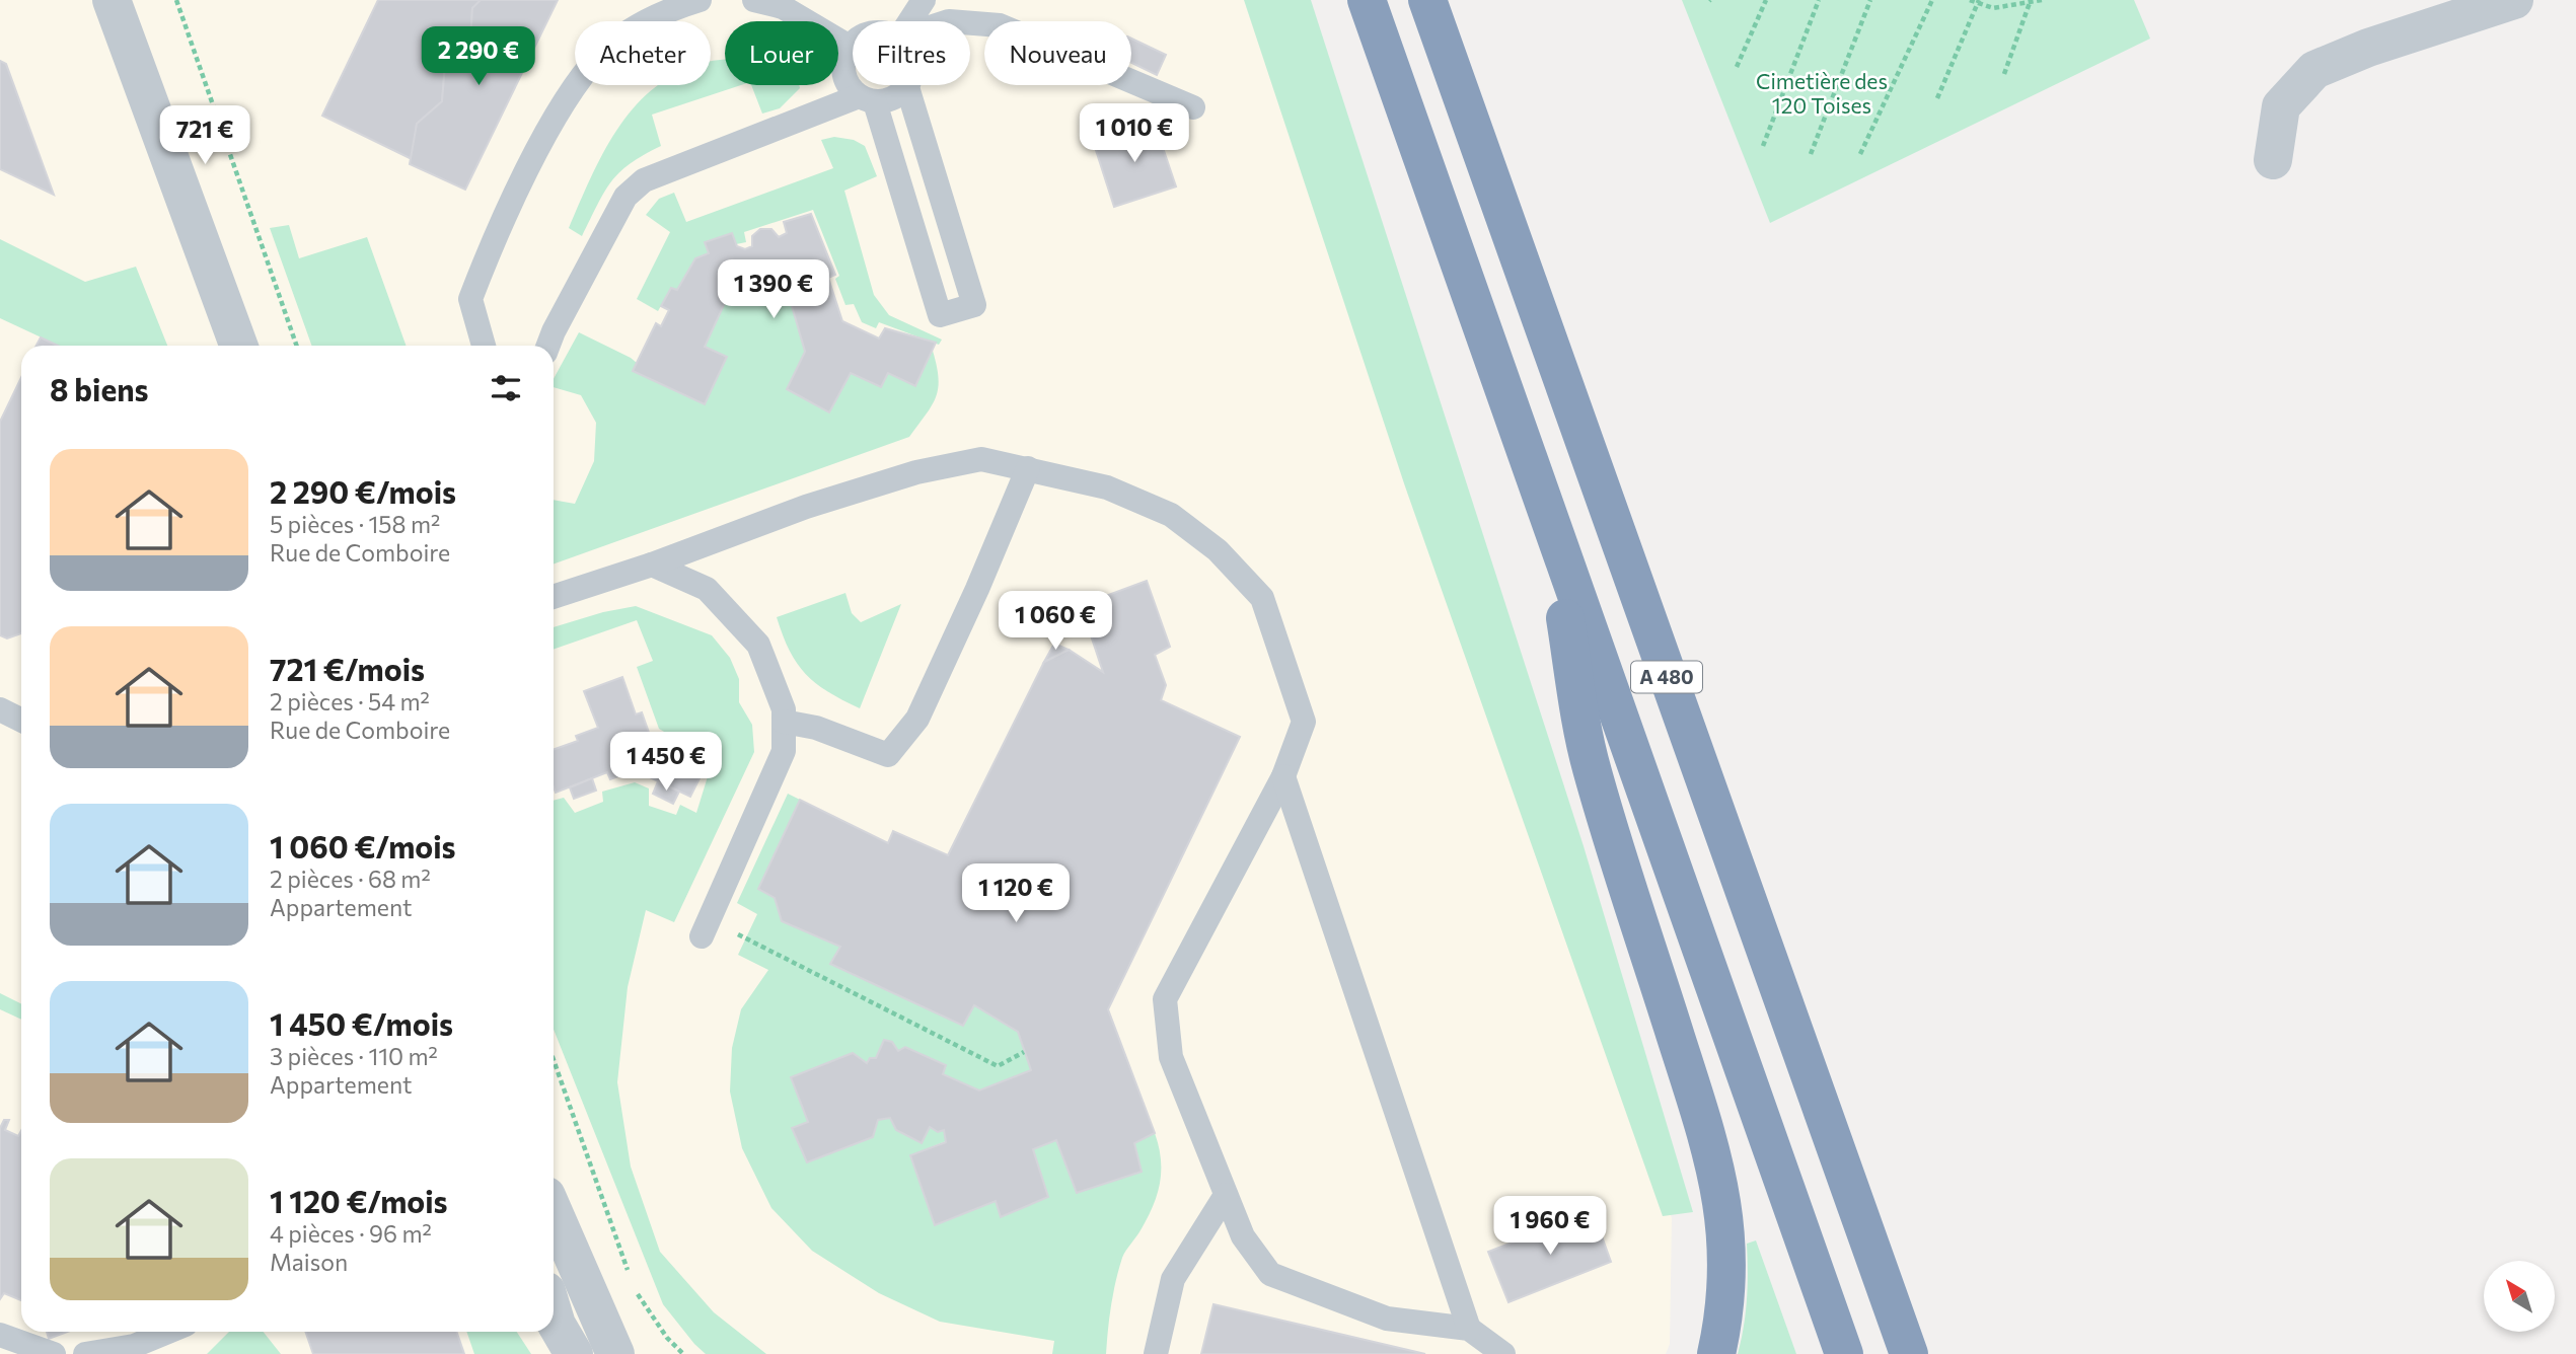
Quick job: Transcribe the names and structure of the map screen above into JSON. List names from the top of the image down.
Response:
{
  "streets": {
    "highway": ["A 480"]
  },
  "parks": ["Cimetière des 120 Toises"],
  "north": "top left",
  "page": {
    "chip": [
      "Acheter",
      "Louer",
      "Filtres",
      "Nouveau"
    ],
    "price": [
      "2 290 €",
      "1 010 €",
      "721 €",
      "1 390 €",
      "1 060 €",
      "1 450 €",
      "1 120 €",
      "1 960 €"
    ],
    "heading": "8 biens",
    "list": [
      {
        "name": "2 290 €/mois",
        "note": "5 pièces · 158 m² · Rue de Comboire"
      },
      {
        "name": "721 €/mois",
        "note": "2 pièces · 54 m² · Rue de Comboire"
      },
      {
        "name": "1 060 €/mois",
        "note": "2 pièces · 68 m² · Appartement"
      },
      {
        "name": "1 450 €/mois",
        "note": "3 pièces · 110 m² · Appartement"
      },
      {
        "name": "1 120 €/mois",
        "note": "4 pièces · 96 m² · Maison"
      }
    ]
  }
}
